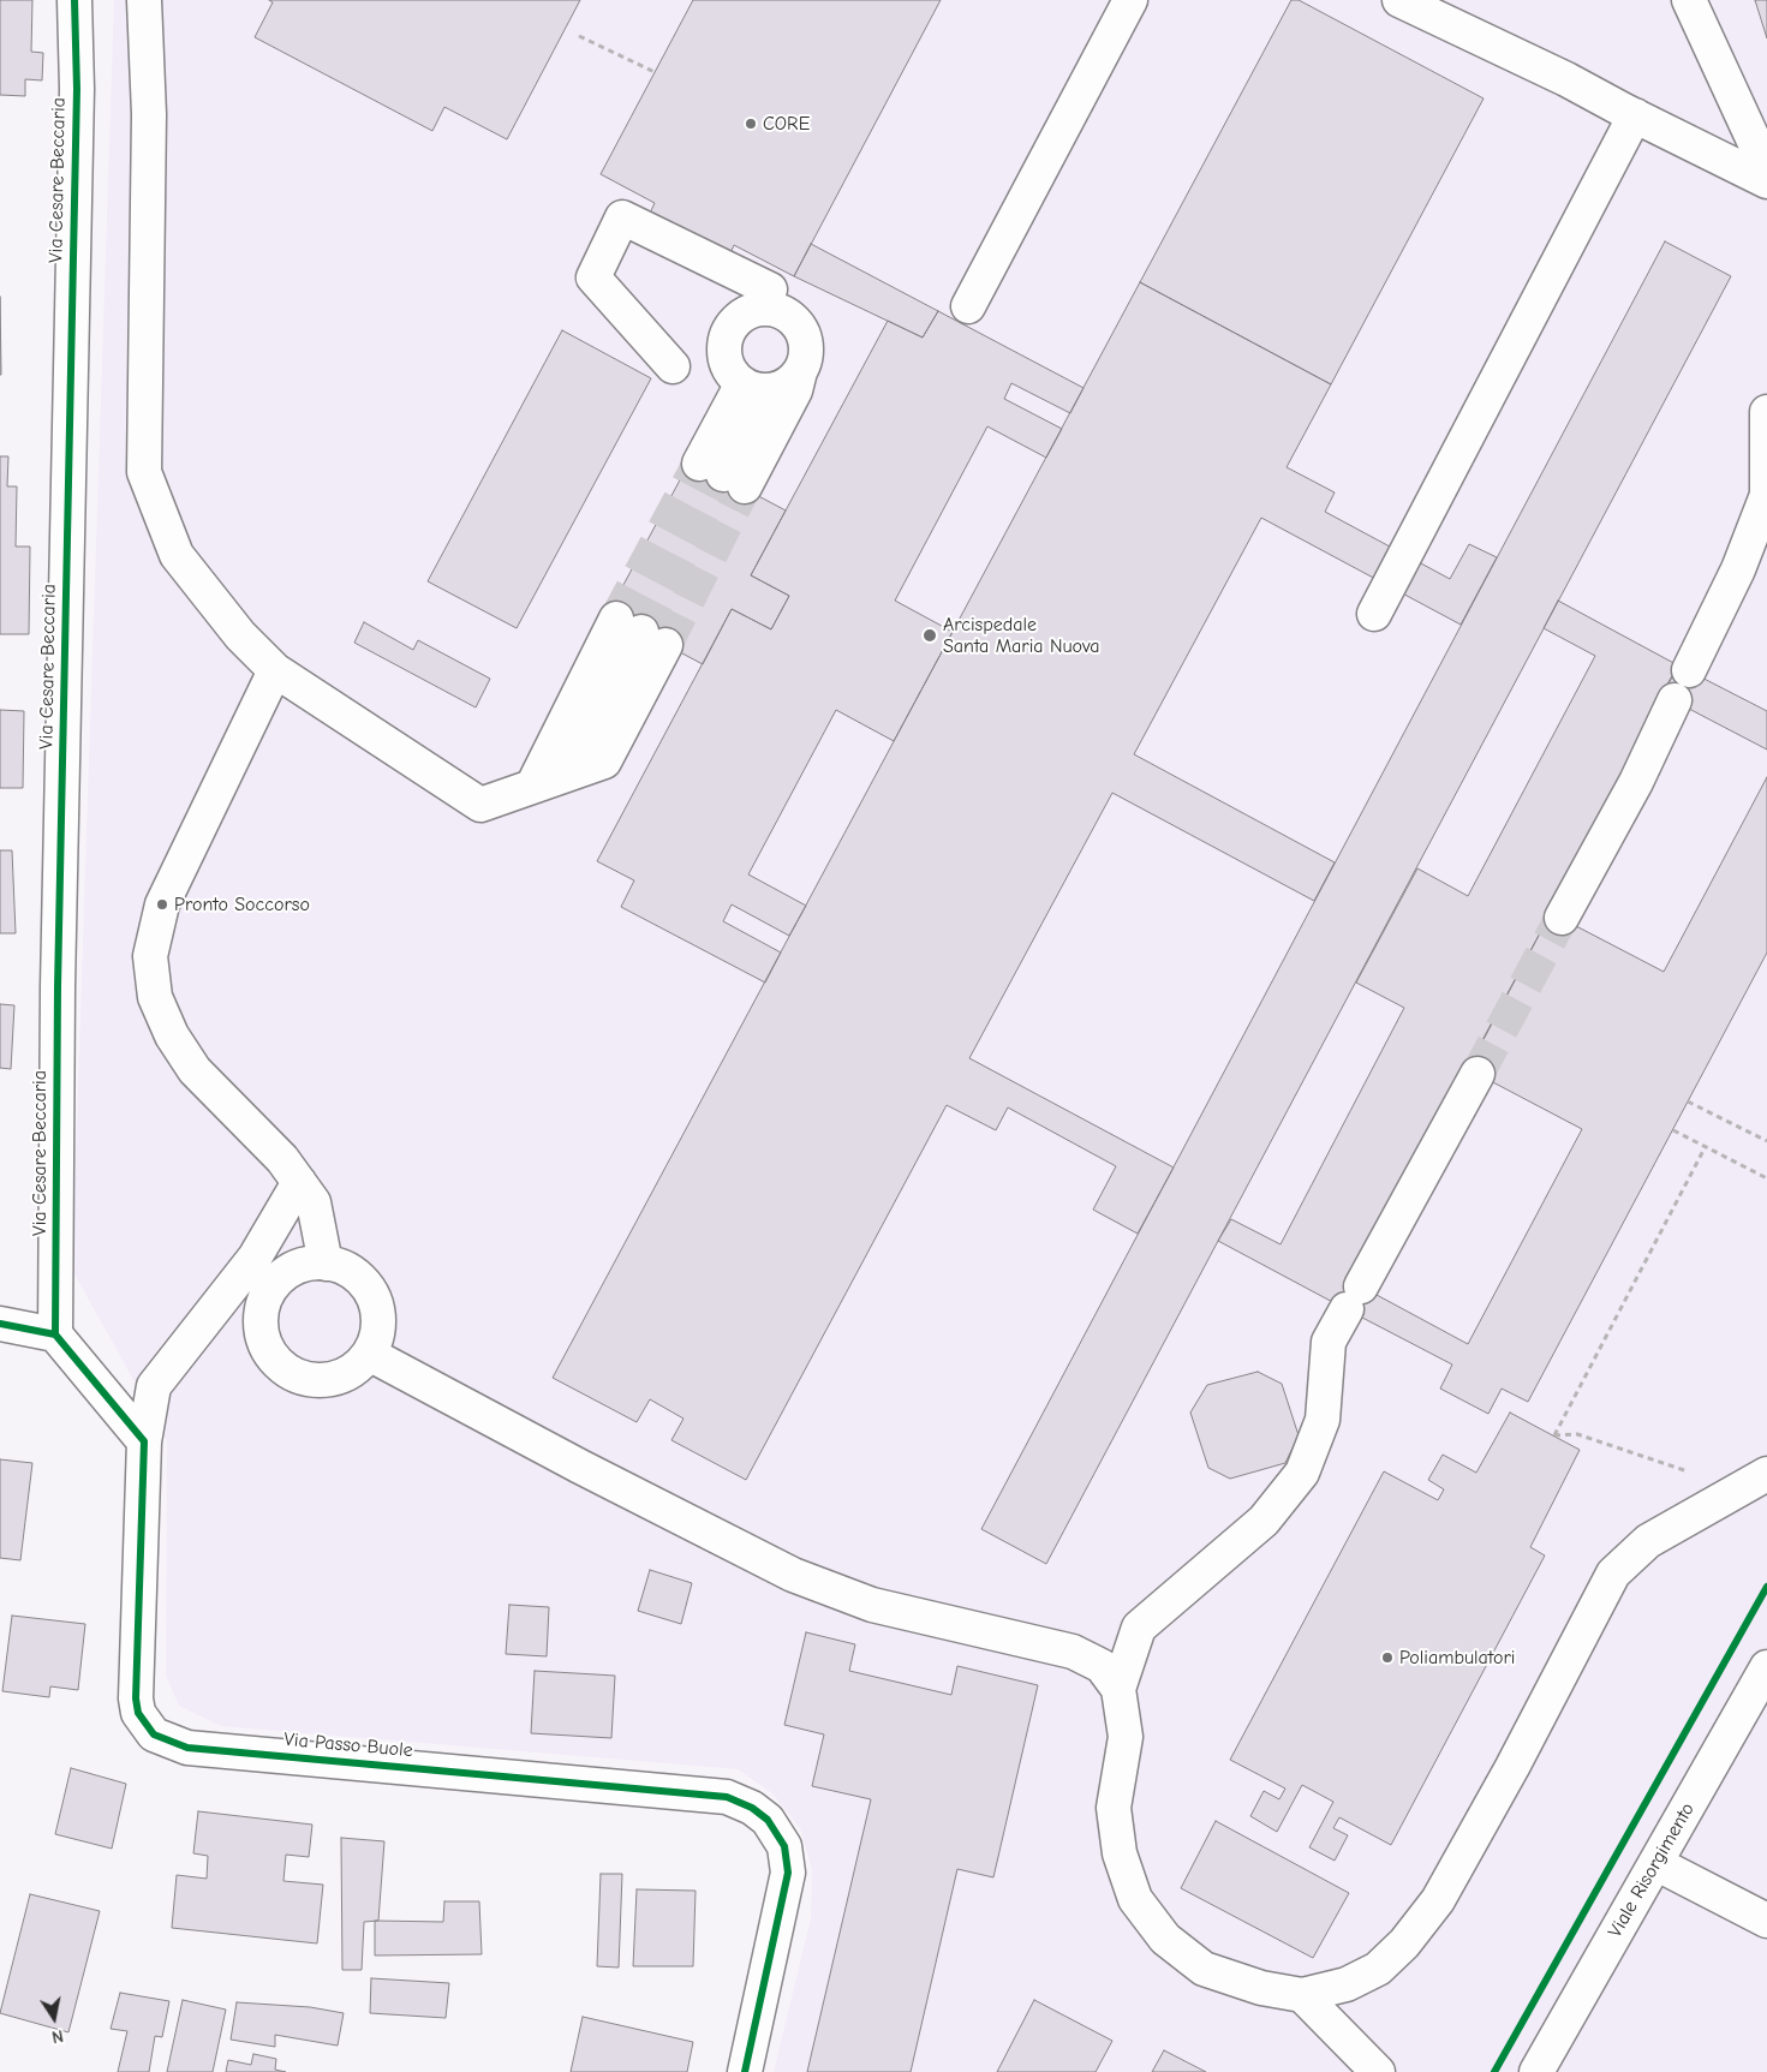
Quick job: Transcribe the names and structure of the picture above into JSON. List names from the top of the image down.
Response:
{
  "streets": {
    "street": ["Via Cesare Beccaria", "Via Passo Buole", "Viale Risorgimento"]
  },
  "places": [
    "CORE",
    "Arcispedale Santa Maria Nuova",
    "Pronto Soccorso",
    "Poliambulatori"
  ],
  "north": "bottom"
}
